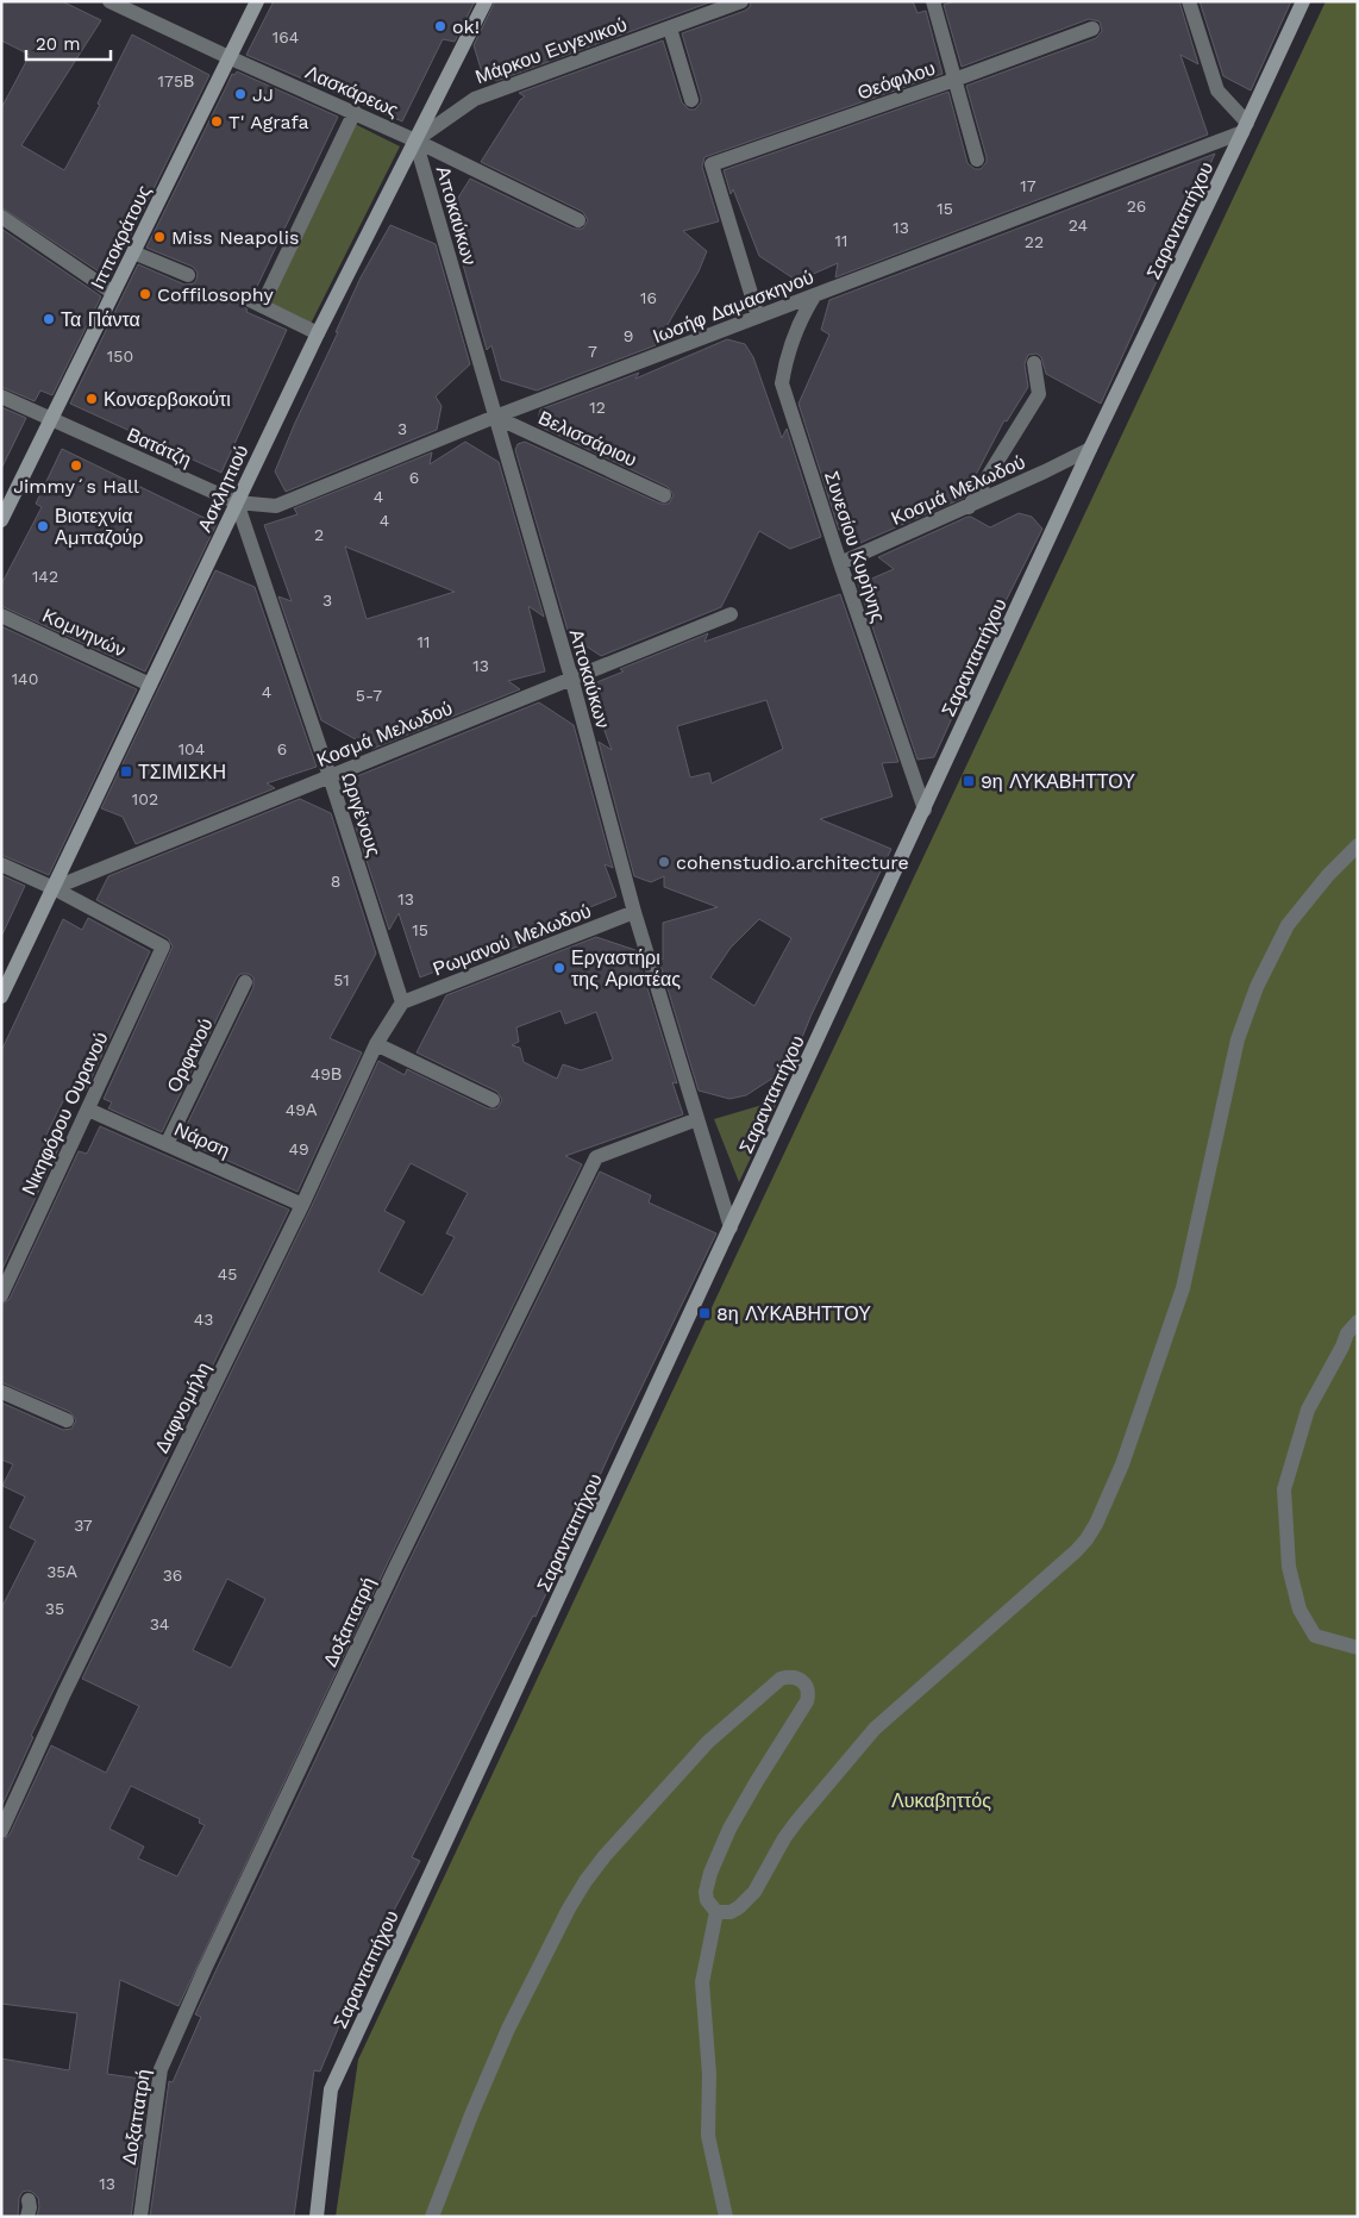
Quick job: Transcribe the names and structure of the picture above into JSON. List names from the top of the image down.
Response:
{
  "streets": {
    "street": [
      "Μάρκου Ευγενικού",
      "Θεόφιλου",
      "Λασκάρεως",
      "Αποκαύκων",
      "Σαρανταπήχου",
      "Ιπποκράτους",
      "Ιωσήφ Δαμασκηνού",
      "Βελισσάριου",
      "Βατάτζη",
      "Ασκληπιού",
      "Κοσμά Μελωδού",
      "Συνεσίου Κυρήνης",
      "Κομνηνών",
      "Ωριγένους",
      "Ρωμανού Μελωδού",
      "Ορφανού",
      "Νικηφόρου Ουρανού",
      "Νάρση",
      "Δαφνομήλη",
      "Δοξαπατρή"
    ]
  },
  "crossings": [
    ["Μάρκου Ευγενικού", "Λασκάρεως"],
    ["Μάρκου Ευγενικού", "Αποκαύκων"],
    ["Μάρκου Ευγενικού", "Ασκληπιού"],
    ["Θεόφιλου", "Ιωσήφ Δαμασκηνού"],
    ["Λασκάρεως", "Αποκαύκων"],
    ["Λασκάρεως", "Ιπποκράτους"],
    ["Λασκάρεως", "Ασκληπιού"],
    ["Αποκαύκων", "Σαρανταπήχου"],
    ["Αποκαύκων", "Ιωσήφ Δαμασκηνού"],
    ["Αποκαύκων", "Βελισσάριου"],
    ["Αποκαύκων", "Ασκληπιού"],
    ["Αποκαύκων", "Κοσμά Μελωδού"],
    ["Αποκαύκων", "Ρωμανού Μελωδού"],
    ["Αποκαύκων", "Δοξαπατρή"],
    ["Σαρανταπήχου", "Ιωσήφ Δαμασκηνού"],
    ["Σαρανταπήχου", "Κοσμά Μελωδού"],
    ["Σαρανταπήχου", "Συνεσίου Κυρήνης"],
    ["Ιπποκράτους", "Βατάτζη"],
    ["Ιωσήφ Δαμασκηνού", "Βελισσάριου"],
    ["Ιωσήφ Δαμασκηνού", "Βατάτζη"],
    ["Ιωσήφ Δαμασκηνού", "Ασκληπιού"],
    ["Ιωσήφ Δαμασκηνού", "Συνεσίου Κυρήνης"],
    ["Ιωσήφ Δαμασκηνού", "Ωριγένους"],
    ["Βατάτζη", "Ασκληπιού"],
    ["Βατάτζη", "Ωριγένους"],
    ["Ασκληπιού", "Κοσμά Μελωδού"],
    ["Ασκληπιού", "Κομνηνών"],
    ["Ασκληπιού", "Ωριγένους"],
    ["Ασκληπιού", "Νικηφόρου Ουρανού"],
    ["Κοσμά Μελωδού", "Συνεσίου Κυρήνης"],
    ["Κοσμά Μελωδού", "Ωριγένους"],
    ["Κοσμά Μελωδού", "Νικηφόρου Ουρανού"],
    ["Ωριγένους", "Ρωμανού Μελωδού"],
    ["Ωριγένους", "Δαφνομήλη"],
    ["Ρωμανού Μελωδού", "Δαφνομήλη"],
    ["Ορφανού", "Νάρση"],
    ["Νικηφόρου Ουρανού", "Νάρση"],
    ["Νάρση", "Δαφνομήλη"]
  ],
  "parks": ["Λυκαβηττός"],
  "places": {
    "other": [
      "ok!",
      "JJ",
      "T' Agrafa",
      "Miss Neapolis",
      "Coffilosophy",
      "Τα Πάντα",
      "Κονσερβοκούτι",
      "Jimmy´s Hall",
      "Βιοτεχνία Αμπαζούρ",
      "cohenstudio.architecture",
      "Εργαστήρι της Αριστέας"
    ],
    "transit": ["ΤΣΙΜΙΣΚΗ", "9η ΛΥΚΑΒΗΤΤΟΥ", "8η ΛΥΚΑΒΗΤΤΟΥ"]
  },
  "house_numbers": [
    "164",
    "175Β",
    "17",
    "26",
    "15",
    "24",
    "13",
    "11",
    "22",
    "16",
    "9",
    "7",
    "150",
    "12",
    "3",
    "6",
    "4",
    "4",
    "2",
    "142",
    "3",
    "11",
    "13",
    "140",
    "4",
    "5-7",
    "104",
    "6",
    "102",
    "8",
    "13",
    "15",
    "51",
    "49Β",
    "49Α",
    "49",
    "45",
    "43",
    "37",
    "35Α",
    "36",
    "35",
    "34",
    "13"
  ],
  "scale_bar": "20 m"
}
